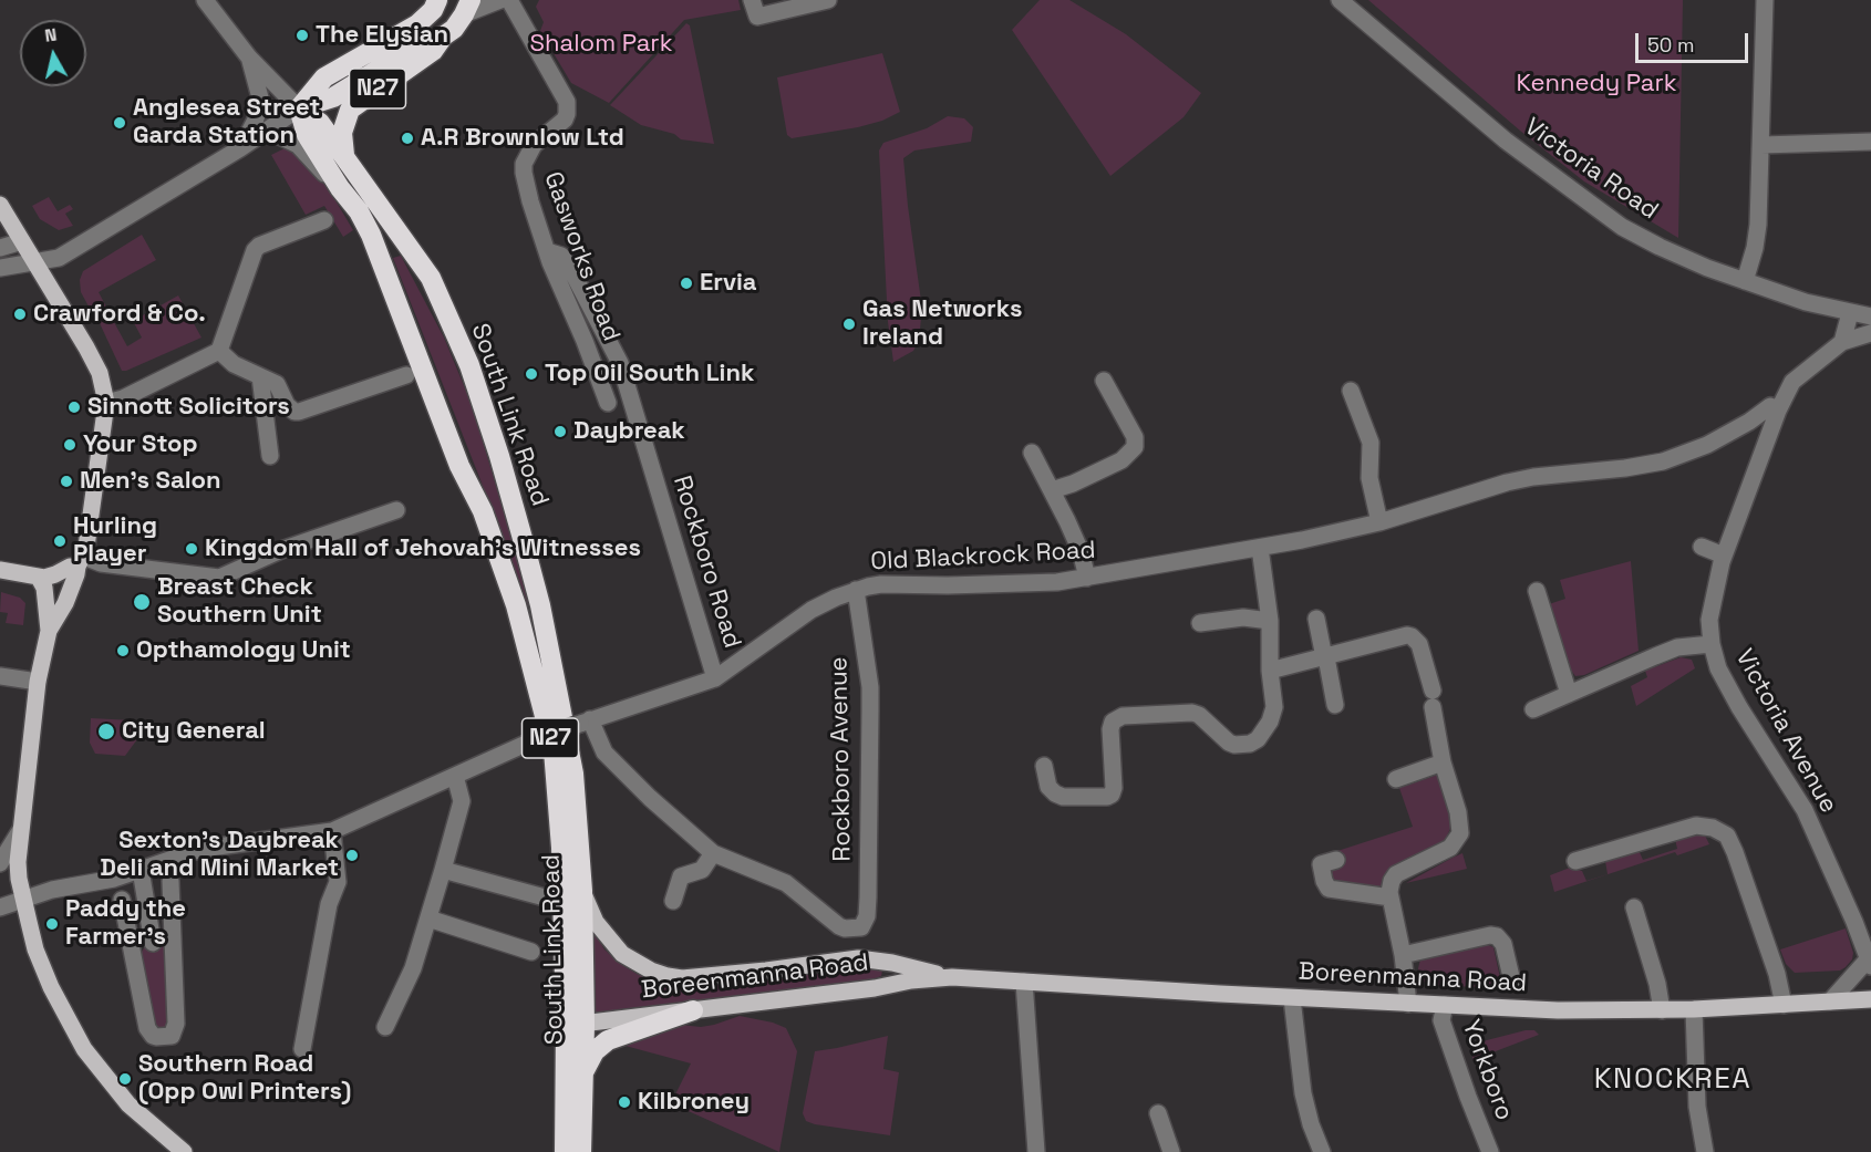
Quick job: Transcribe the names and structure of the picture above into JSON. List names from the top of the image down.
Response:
{
  "streets": {
    "highway": ["N27", "South Link Road"],
    "main road": ["Boreenmanna Road"],
    "street": [
      "Victoria Road",
      "Gasworks Road",
      "Old Blackrock Road",
      "Rockboro Road",
      "Victoria Avenue",
      "Rockboro Avenue",
      "Yorkboro"
    ]
  },
  "crossings": [
    ["N27", "South Link Road"],
    ["N27", "Boreenmanna Road"],
    ["Gasworks Road", "Rockboro Road"],
    ["South Link Road", "Boreenmanna Road"],
    ["Old Blackrock Road", "Rockboro Road"],
    ["Old Blackrock Road", "Victoria Avenue"],
    ["Old Blackrock Road", "Rockboro Avenue"],
    ["Old Blackrock Road", "Boreenmanna Road"],
    ["Victoria Avenue", "Boreenmanna Road"],
    ["Rockboro Avenue", "Boreenmanna Road"],
    ["Boreenmanna Road", "Yorkboro"]
  ],
  "districts": ["KNOCKREA"],
  "parks": ["Shalom Park", "Kennedy Park"],
  "places": [
    "The Elysian",
    "Anglesea Street Garda Station",
    "A.R Brownlow Ltd",
    "Ervia",
    "Crawford & Co.",
    "Gas Networks Ireland",
    "Top Oil South Link",
    "Sinnott Solicitors",
    "Daybreak",
    "Your Stop",
    "Men's Salon",
    "Hurling Player",
    "Kingdom Hall of Jehovah's Witnesses",
    "Breast Check Southern Unit",
    "Opthamology Unit",
    "City General",
    "Sexton's Daybreak Deli and Mini Market",
    "Paddy the Farmer’s",
    "Southern Road (Opp Owl Printers)",
    "Kilbroney"
  ],
  "scale_bar": "50 m",
  "north": "top"
}
